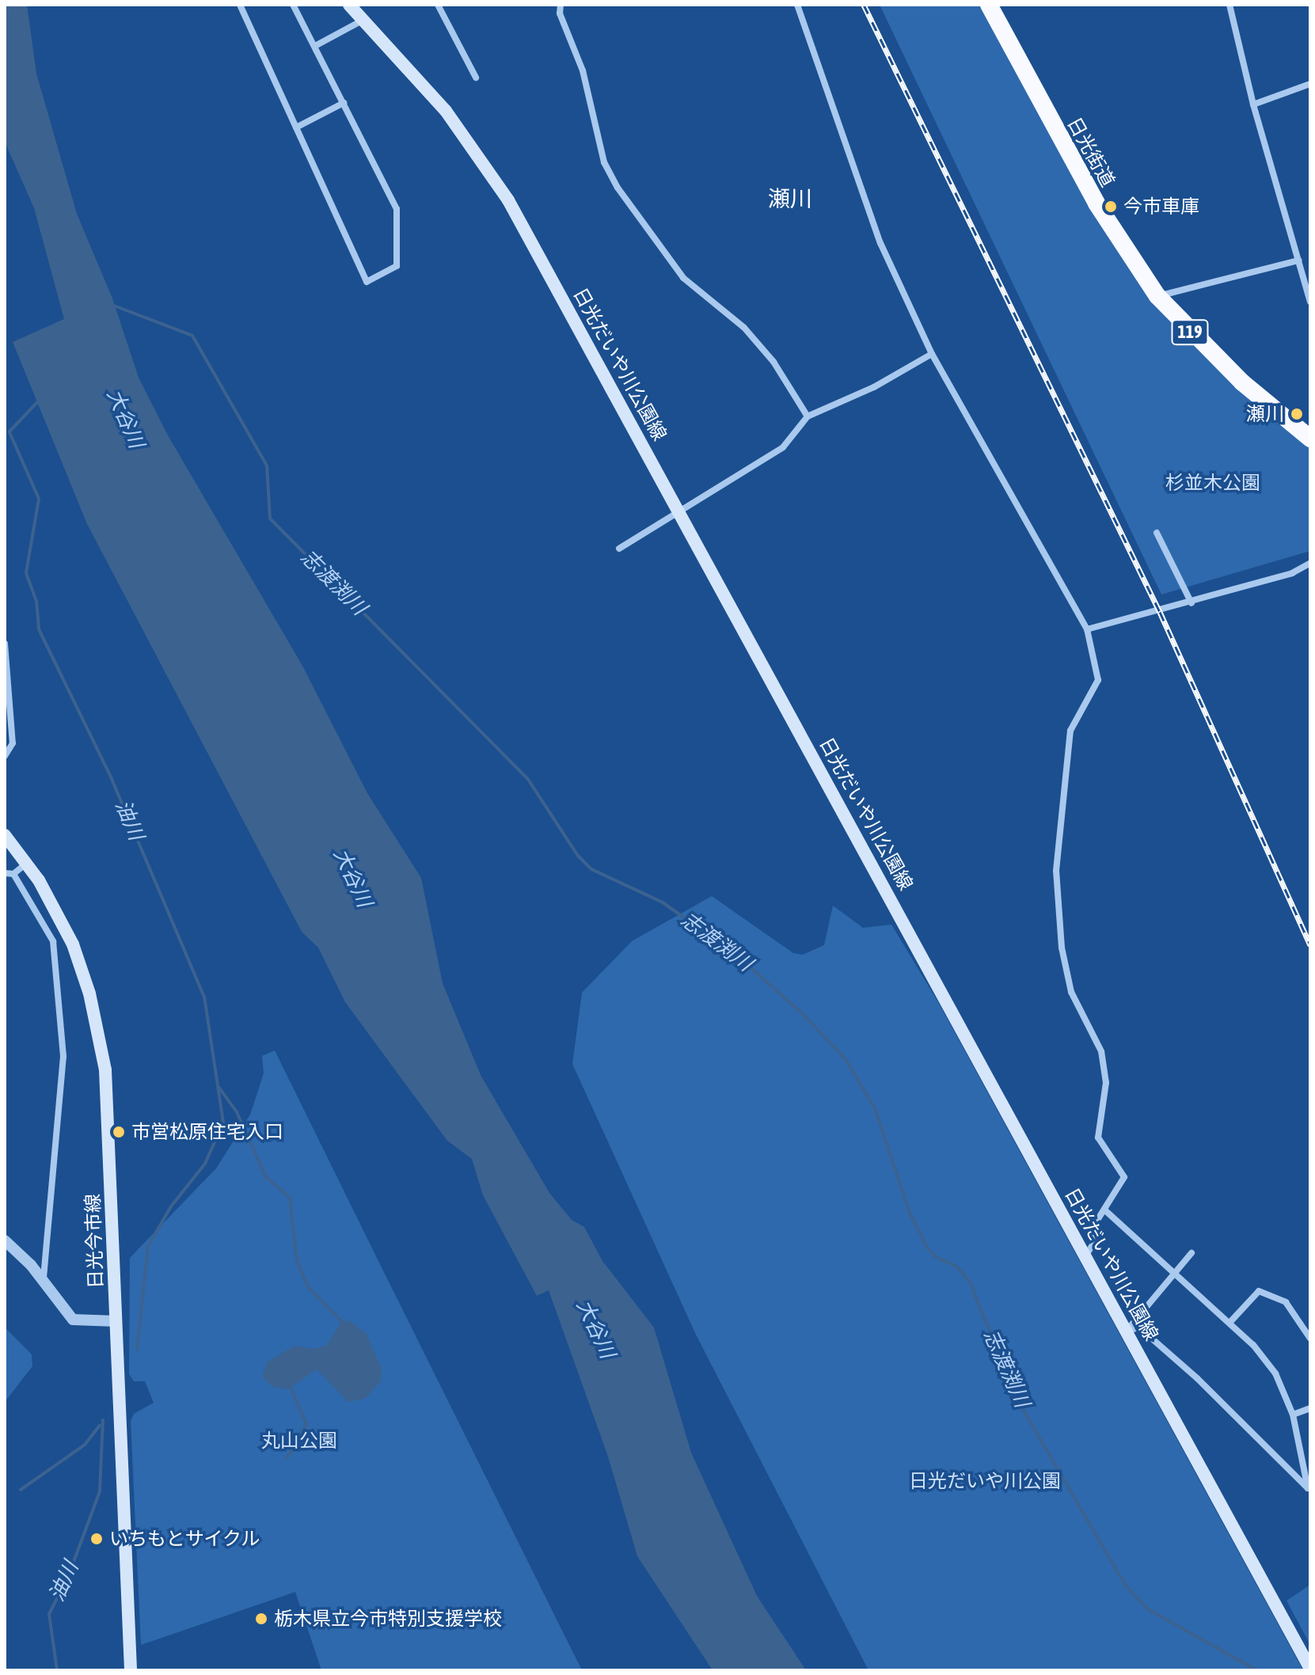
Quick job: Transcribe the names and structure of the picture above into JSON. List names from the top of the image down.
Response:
{
  "streets": {
    "highway": ["日光街道", "119"],
    "main road": ["日光だいや川公園線", "日光今市線"]
  },
  "districts": ["瀬川"],
  "water": ["大谷川", "志渡渕川", "油川"],
  "parks": ["杉並木公園", "丸山公園", "日光だいや川公園"],
  "places": [
    "今市車庫",
    "瀬川",
    "市営松原住宅入口",
    "いちもとサイクル",
    "栃木県立今市特別支援学校"
  ]
}
